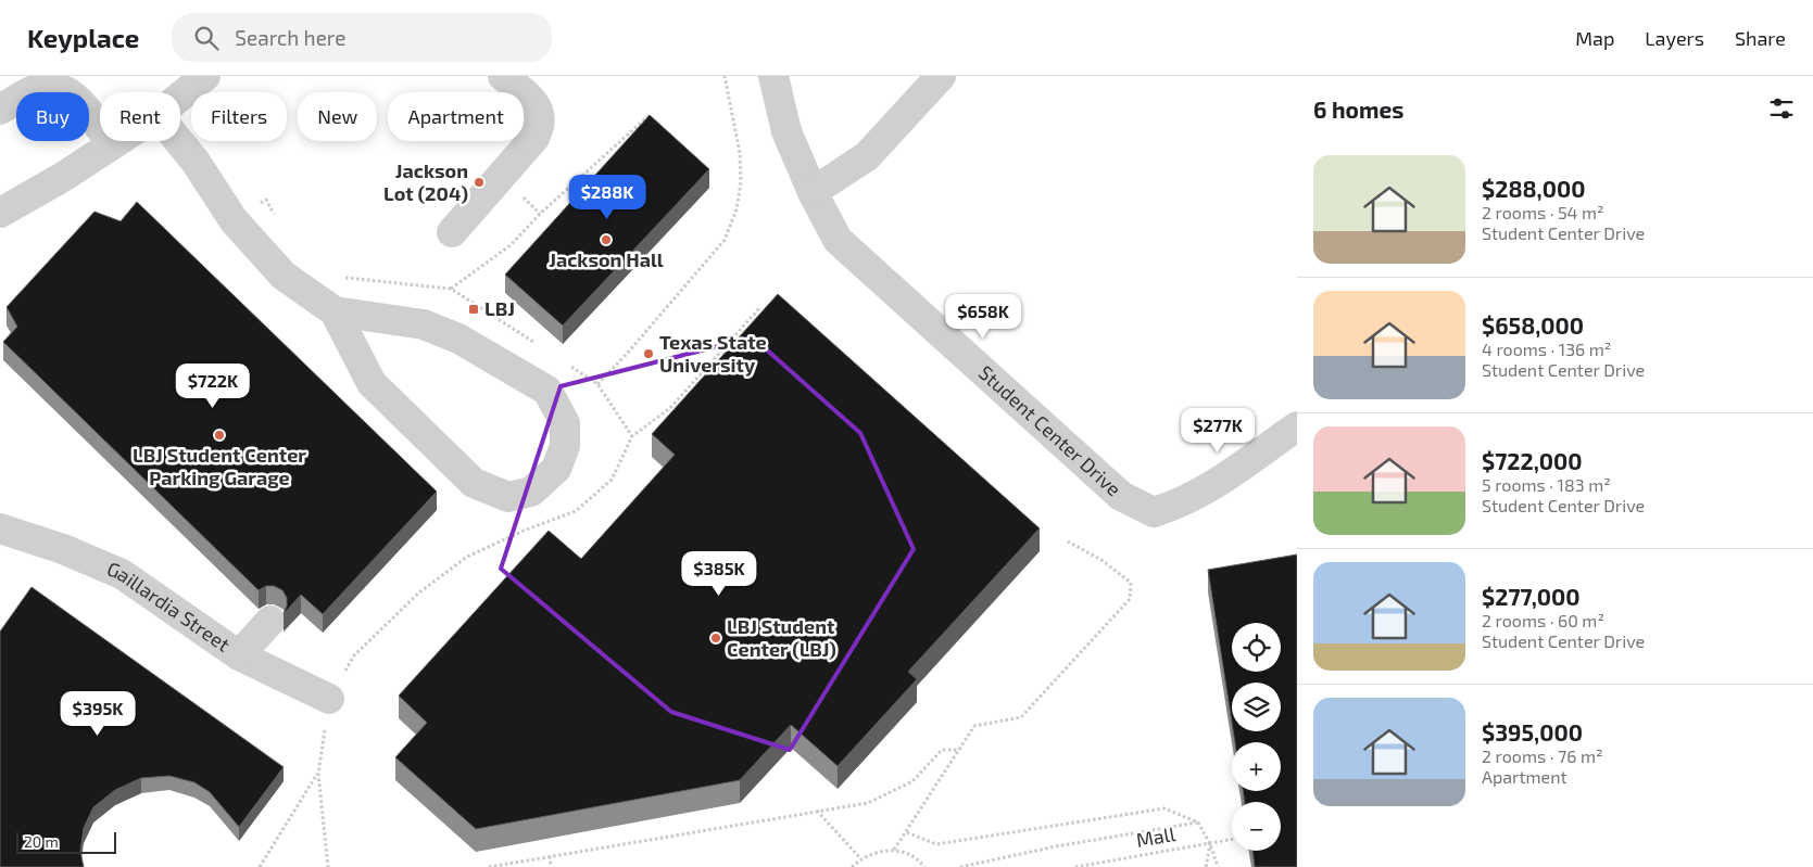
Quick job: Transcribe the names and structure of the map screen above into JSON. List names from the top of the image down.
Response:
{
  "streets": {
    "street": ["Student Center Drive", "Gaillardia Street"],
    "path": ["Mall"]
  },
  "places": {
    "other": [
      "Jackson Lot (204)",
      "Jackson Hall",
      "Texas State University",
      "LBJ Student Center Parking Garage",
      "LBJ Student Center (LBJ)"
    ],
    "transit": ["LBJ"]
  },
  "scale_bar": "20 m",
  "page": {
    "header": "Keyplace",
    "search": "Search here",
    "nav": ["Map", "Layers", "Share"],
    "heading": "6 homes",
    "chip": [
      "Buy",
      "Rent",
      "Filters",
      "New",
      "Apartment"
    ],
    "list": [
      {
        "name": "$288,000",
        "note": "2 rooms · 54 m² · Student Center Drive"
      },
      {
        "name": "$658,000",
        "note": "4 rooms · 136 m² · Student Center Drive"
      },
      {
        "name": "$722,000",
        "note": "5 rooms · 183 m² · Student Center Drive"
      },
      {
        "name": "$277,000",
        "note": "2 rooms · 60 m² · Student Center Drive"
      },
      {
        "name": "$395,000",
        "note": "2 rooms · 76 m² · Apartment"
      }
    ],
    "price": [
      "$288K",
      "$658K",
      "$722K",
      "$277K",
      "$385K",
      "$395K"
    ],
    "map_buttons": ["+", "−"],
    "scale": "20 m"
  }
}
